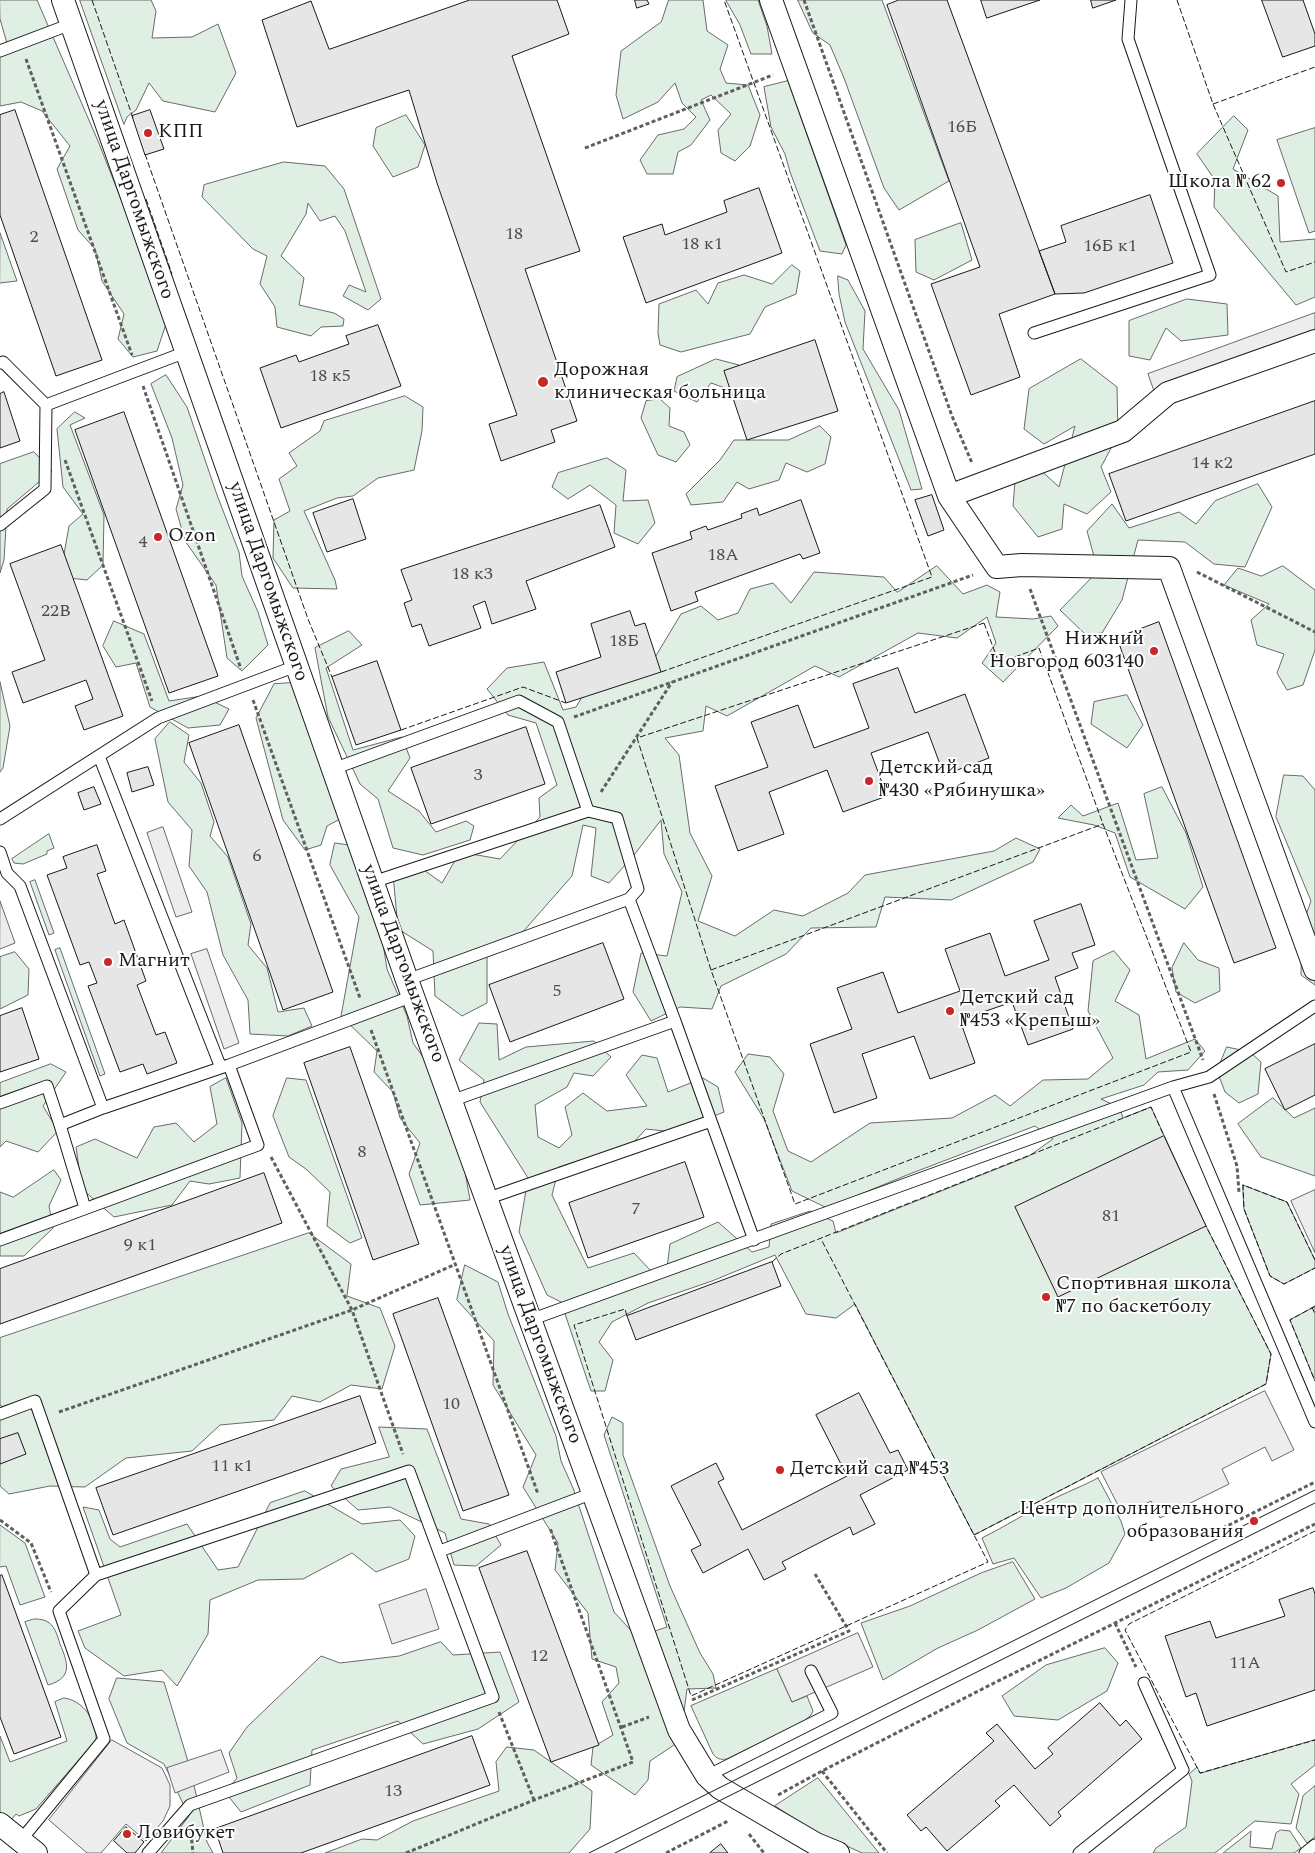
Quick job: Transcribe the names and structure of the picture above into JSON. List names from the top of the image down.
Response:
{
  "streets": {
    "street": ["улица Даргомыжского"]
  },
  "places": [
    "КПП",
    "Школа № 62",
    "Дорожная клиническая больница",
    "Ozon",
    "Нижний Новгород 603140",
    "Детский сад №430 «Рябинушка»",
    "Магнит",
    "Детский сад №453 «Крепыш»",
    "Спортивная школа №7 по баскетболу",
    "Детский сад №453",
    "Центр дополнительного образования",
    "Ловибукет"
  ],
  "house_numbers": [
    "16Б",
    "18",
    "2",
    "18 к1",
    "16Б к1",
    "18 к5",
    "14 к2",
    "4",
    "18А",
    "18 к3",
    "22В",
    "18Б",
    "3",
    "6",
    "5",
    "8",
    "7",
    "81",
    "9 к1",
    "10",
    "11 к1",
    "12",
    "11А",
    "13"
  ]
}
